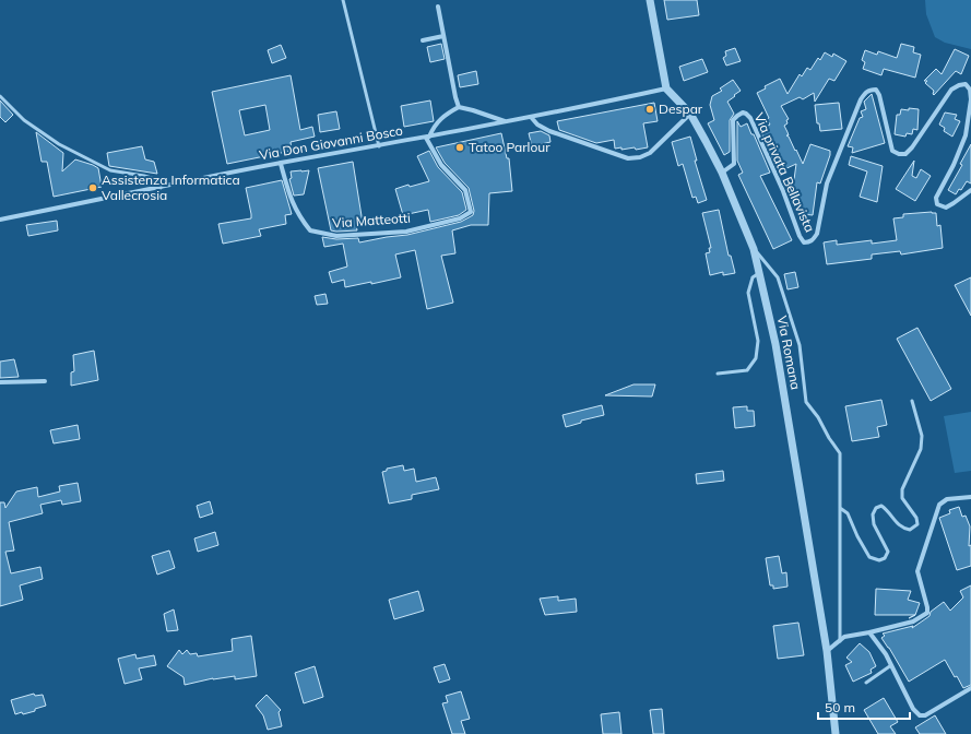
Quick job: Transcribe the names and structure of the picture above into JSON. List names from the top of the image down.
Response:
{
  "streets": {
    "street": [
      "Via Don Giovanni Bosco",
      "Via privata Bellavista",
      "Via Matteotti",
      "Via Romana"
    ]
  },
  "crossings": [
    ["Via Don Giovanni Bosco", "Via Matteotti"],
    ["Via Don Giovanni Bosco", "Via Romana"],
    ["Via privata Bellavista", "Via Romana"]
  ],
  "places": ["Despar", "Tatoo Parlour", "Assistenza Informatica Vallecrosia"],
  "scale_bar": "50 m"
}
